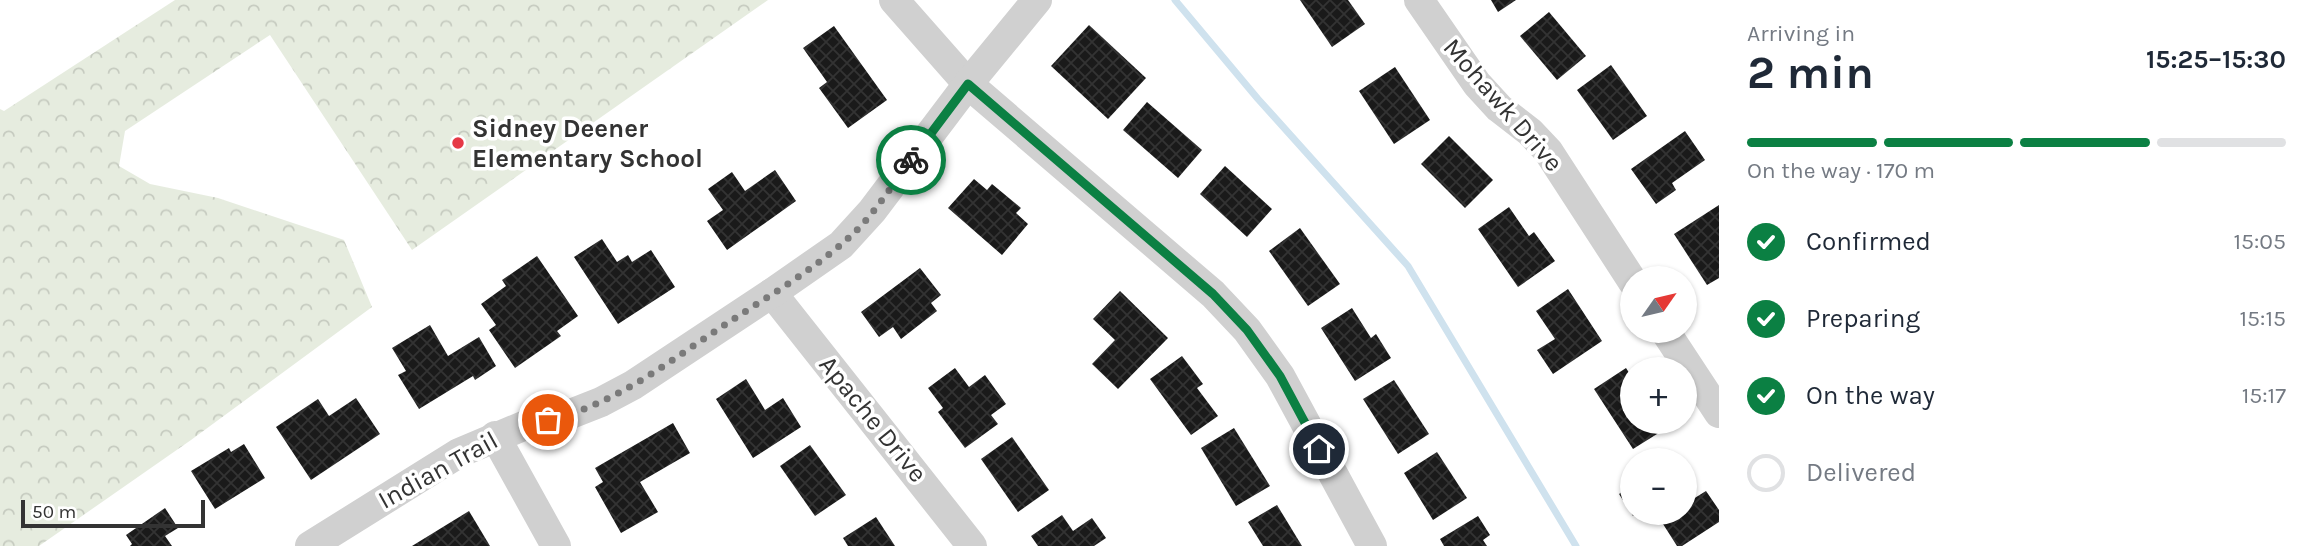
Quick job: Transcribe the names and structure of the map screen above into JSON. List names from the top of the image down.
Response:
{
  "streets": {
    "street": ["Mohawk Drive", "Apache Drive", "Indian Trail"]
  },
  "crossings": [
    ["Apache Drive", "Indian Trail"]
  ],
  "places": ["Sidney Deener Elementary School"],
  "scale_bar": "50 m",
  "north": "top right",
  "page": {
    "heading": ["2 min", "Arriving in", "15:25–15:30"],
    "bar": "On the way · 170 m",
    "list": [
      ["Confirmed", "15:05"],
      ["Preparing", "15:15"],
      ["On the way", "15:17"],
      "Delivered"
    ],
    "map_buttons": ["+", "−"],
    "scale": "50 m"
  }
}
